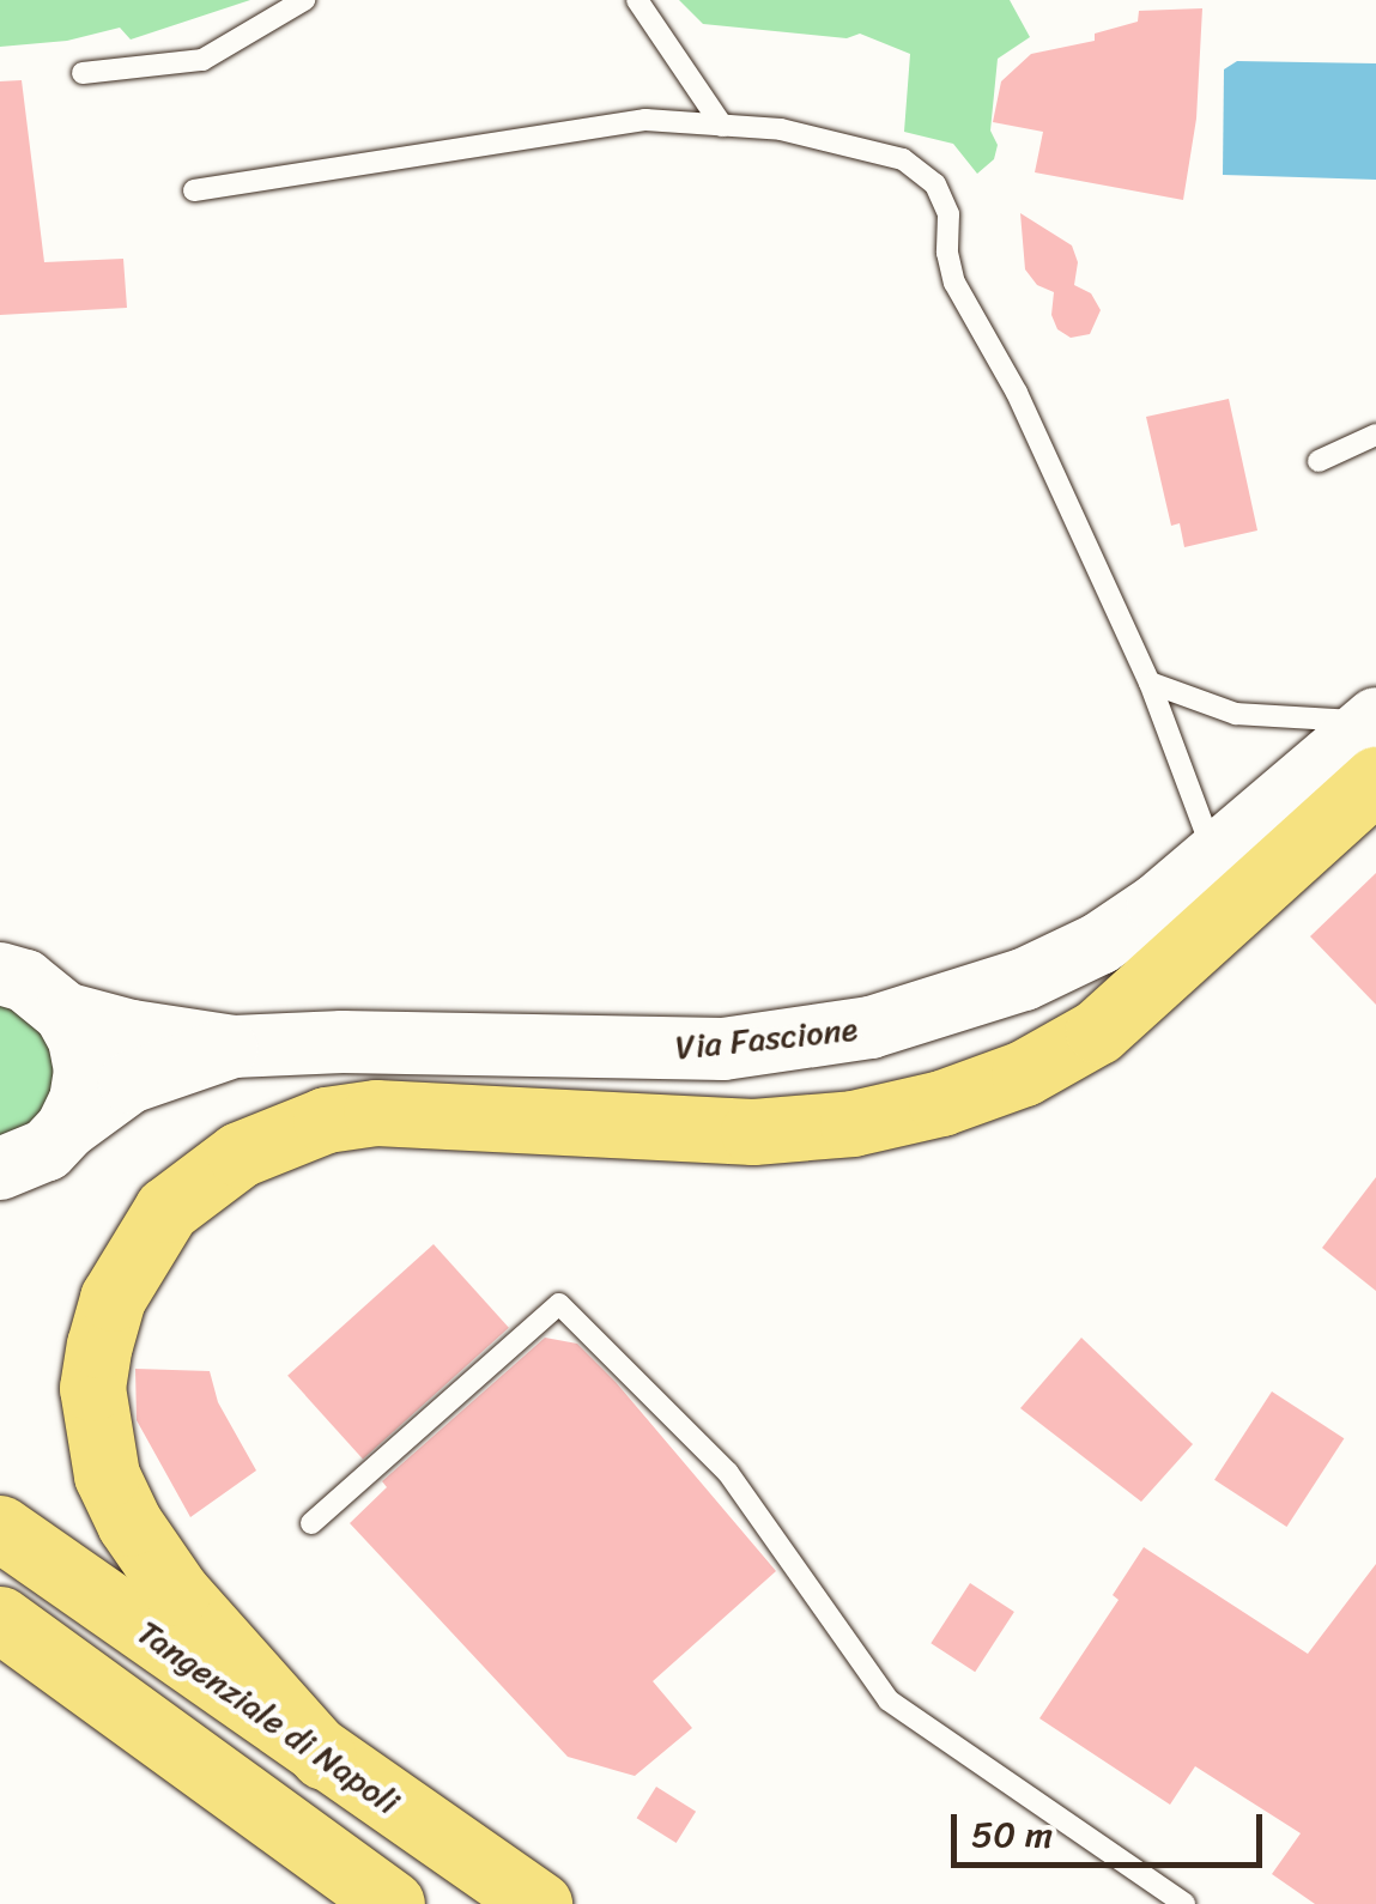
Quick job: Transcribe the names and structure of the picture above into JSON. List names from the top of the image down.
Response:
{
  "streets": {
    "highway": ["Tangenziale di Napoli"],
    "main road": ["Via Fascione"]
  },
  "scale_bar": "50 m"
}
